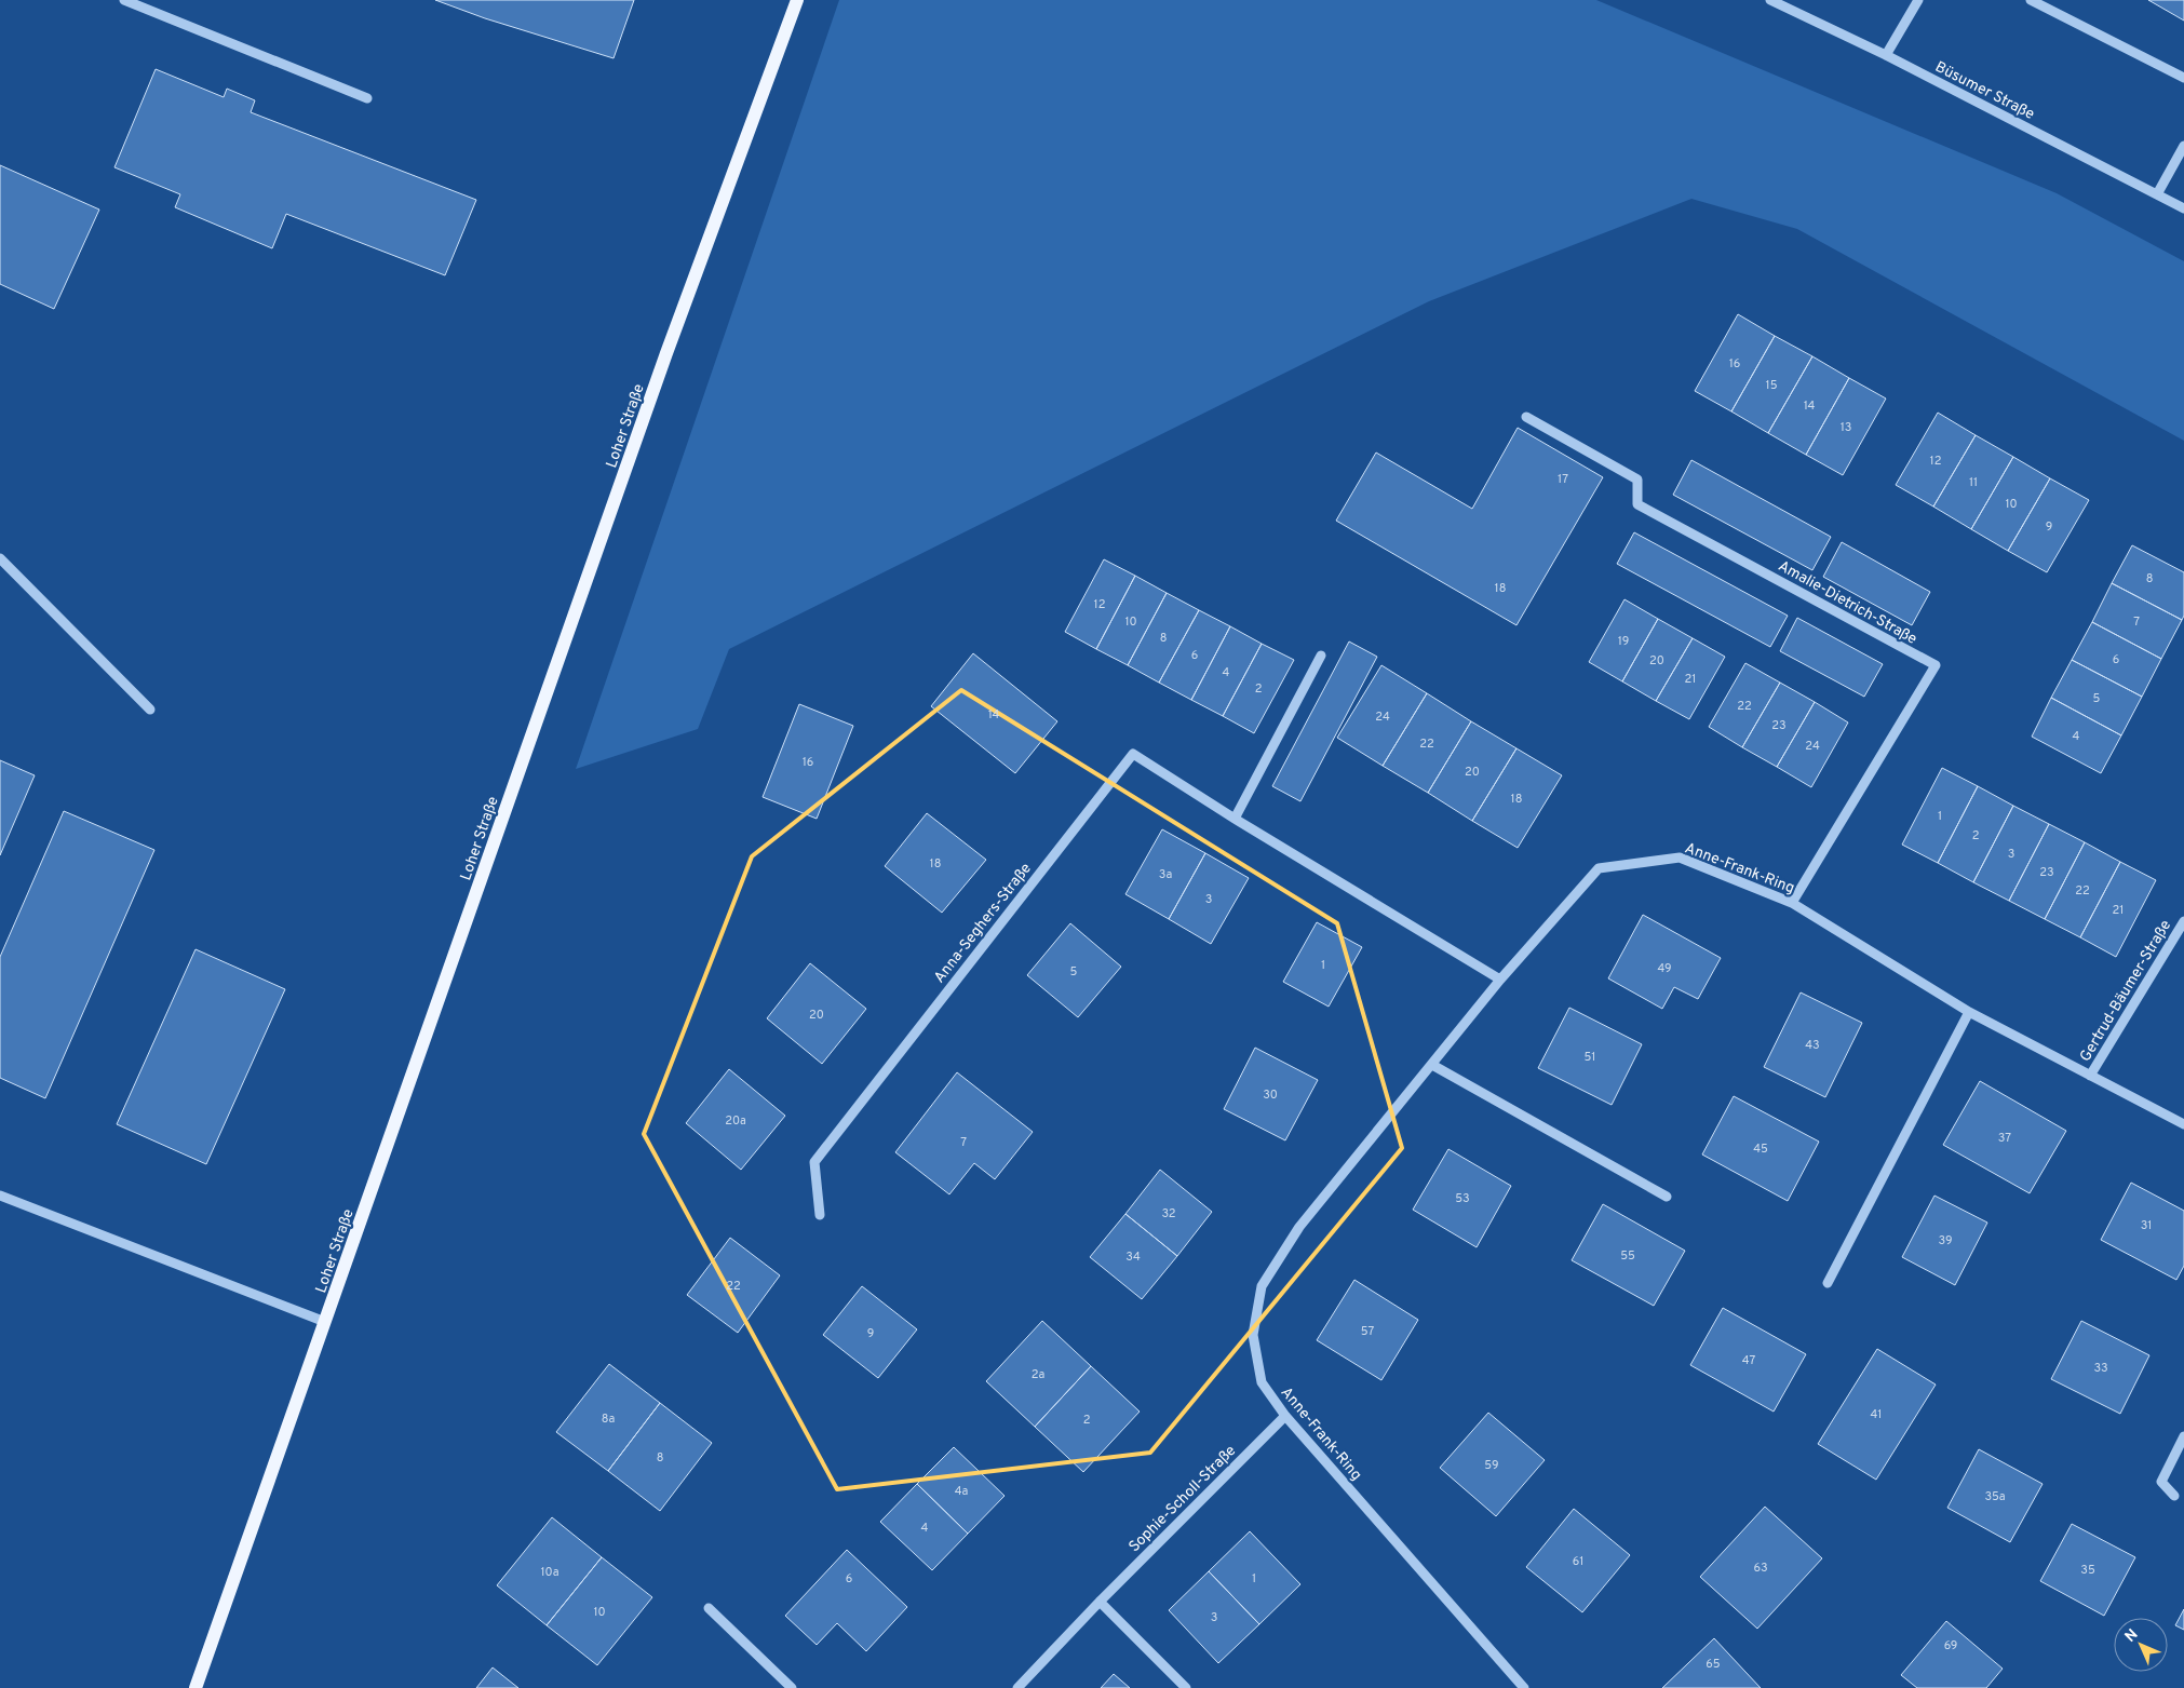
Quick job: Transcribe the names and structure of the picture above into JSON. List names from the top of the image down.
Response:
{
  "streets": {
    "main road": ["Loher Straße"],
    "street": [
      "Büsumer Straße",
      "Amalie-Dietrich-Straße",
      "Anne-Frank-Ring",
      "Anna-Seghers-Straße",
      "Gertrud-Bäumer-Straße",
      "Sophie-Scholl-Straße"
    ]
  },
  "crossings": [
    ["Amalie-Dietrich-Straße", "Anne-Frank-Ring"],
    ["Anne-Frank-Ring", "Anna-Seghers-Straße"],
    ["Anne-Frank-Ring", "Gertrud-Bäumer-Straße"],
    ["Anne-Frank-Ring", "Sophie-Scholl-Straße"]
  ],
  "house_numbers": [
    "16",
    "15",
    "14",
    "13",
    "12",
    "17",
    "11",
    "10",
    "9",
    "8",
    "18",
    "12",
    "10",
    "7",
    "8",
    "19",
    "6",
    "6",
    "20",
    "4",
    "21",
    "2",
    "5",
    "22",
    "14",
    "24",
    "23",
    "4",
    "22",
    "24",
    "16",
    "20",
    "18",
    "1",
    "2",
    "3",
    "18",
    "23",
    "3a",
    "22",
    "3",
    "21",
    "1",
    "49",
    "5",
    "20",
    "43",
    "51",
    "30",
    "20a",
    "37",
    "7",
    "45",
    "53",
    "32",
    "31",
    "39",
    "55",
    "34",
    "22",
    "57",
    "9",
    "47",
    "33",
    "2a",
    "41",
    "8a",
    "2",
    "8",
    "59",
    "4a",
    "35a",
    "4",
    "61",
    "63",
    "35",
    "10a",
    "6",
    "1",
    "10",
    "3",
    "69",
    "65"
  ],
  "north": "top left"
}
